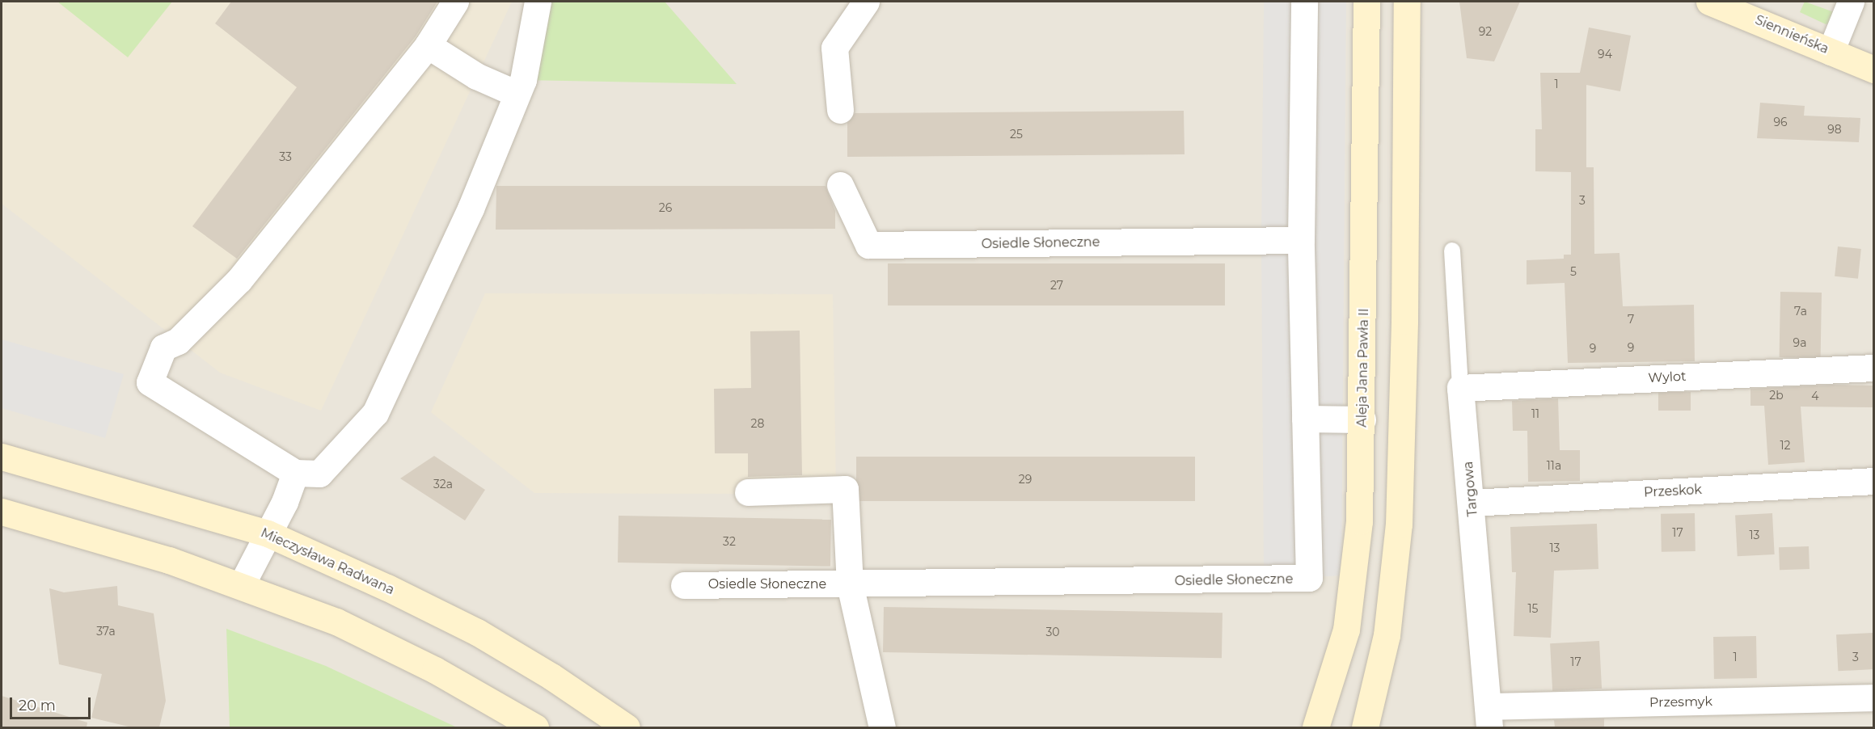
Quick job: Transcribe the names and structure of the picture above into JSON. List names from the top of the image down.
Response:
{
  "streets": {
    "main road": ["Siennieńska", "Aleja Jana Pawła II", "Mieczysława Radwana"],
    "street": [
      "Osiedle Słoneczne",
      "Wylot",
      "Targowa",
      "Przeskok",
      "Przesmyk"
    ]
  },
  "crossings": [
    ["Wylot", "Targowa"],
    ["Targowa", "Przeskok"],
    ["Targowa", "Przesmyk"]
  ],
  "house_numbers": [
    "92",
    "94",
    "1",
    "96",
    "98",
    "25",
    "33",
    "3",
    "26",
    "5",
    "27",
    "7a",
    "7",
    "9a",
    "9",
    "9",
    "2b",
    "4",
    "11",
    "28",
    "12",
    "11a",
    "29",
    "32a",
    "17",
    "13",
    "32",
    "13",
    "15",
    "37a",
    "30",
    "1",
    "3",
    "17"
  ],
  "scale_bar": "20 m"
}
